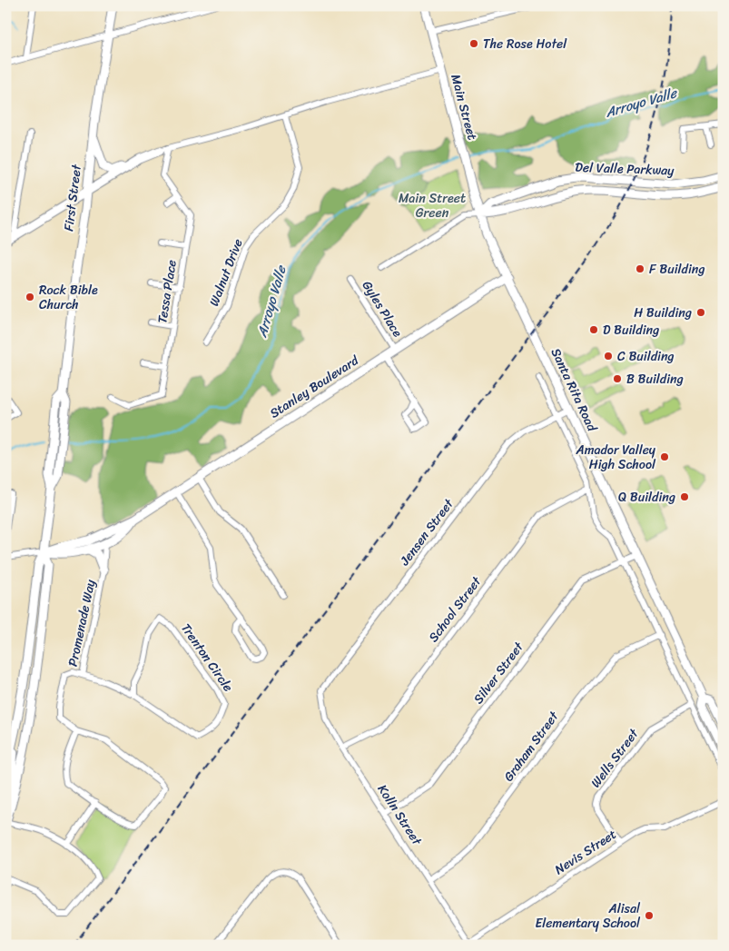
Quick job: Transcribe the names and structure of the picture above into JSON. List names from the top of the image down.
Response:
{
  "streets": {
    "main road": [
      "Main Street",
      "Del Valle Parkway",
      "First Street",
      "Stanley Boulevard",
      "Santa Rita Road"
    ],
    "street": [
      "Walnut Drive",
      "Tessa Place",
      "Gyles Place",
      "Jensen Street",
      "School Street",
      "Promenade Way",
      "Trenton Circle",
      "Silver Street",
      "Graham Street",
      "Wells Street",
      "Kolln Street",
      "Nevis Street"
    ]
  },
  "crossings": [
    ["Main Street", "Del Valle Parkway"],
    ["Main Street", "Santa Rita Road"],
    ["Del Valle Parkway", "Santa Rita Road"],
    ["Gyles Place", "Stanley Boulevard"],
    ["Stanley Boulevard", "Santa Rita Road"],
    ["Stanley Boulevard", "Promenade Way"],
    ["Santa Rita Road", "Jensen Street"],
    ["Santa Rita Road", "School Street"],
    ["Santa Rita Road", "Silver Street"],
    ["Santa Rita Road", "Graham Street"],
    ["Santa Rita Road", "Wells Street"],
    ["Jensen Street", "Kolln Street"],
    ["School Street", "Kolln Street"],
    ["Promenade Way", "Trenton Circle"],
    ["Silver Street", "Kolln Street"],
    ["Graham Street", "Kolln Street"],
    ["Wells Street", "Nevis Street"],
    ["Kolln Street", "Nevis Street"]
  ],
  "water": ["Arroyo Valle"],
  "parks": ["Main Street Green"],
  "places": [
    "The Rose Hotel",
    "F Building",
    "Rock Bible Church",
    "H Building",
    "D Building",
    "C Building",
    "B Building",
    "Amador Valley High School",
    "Q Building",
    "Alisal Elementary School"
  ]
}
